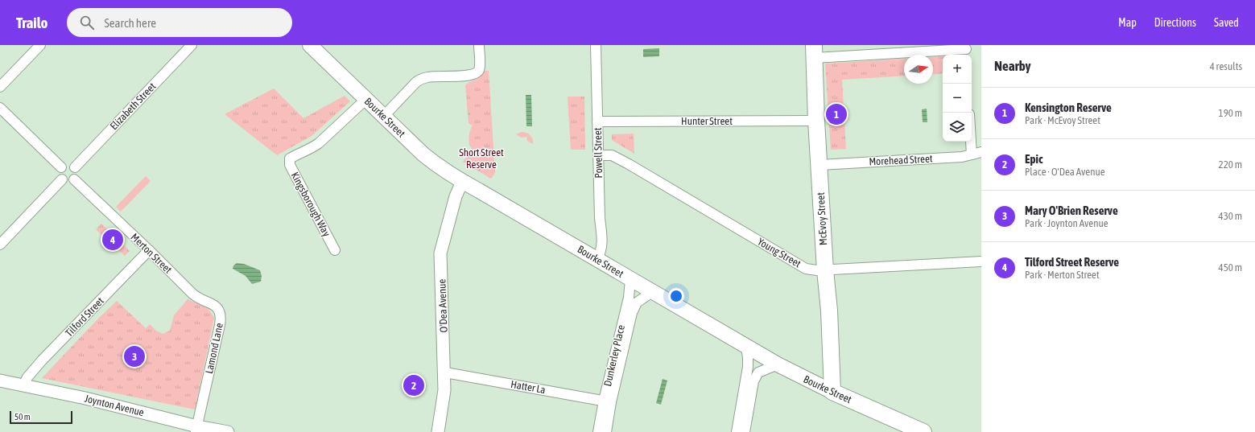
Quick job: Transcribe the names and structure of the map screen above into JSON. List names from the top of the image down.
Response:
{
  "streets": {
    "main road": ["Bourke Street", "McEvoy Street"],
    "street": [
      "Elizabeth Street",
      "Hunter Street",
      "Powell Street",
      "Morehead Street",
      "Kingsborough Way",
      "Young Street",
      "Merton Street",
      "O'Dea Avenue",
      "Tilford Street",
      "Lamond Lane",
      "Dunkerley Place",
      "Hatter La",
      "Joynton Avenue"
    ]
  },
  "crossings": [
    ["Elizabeth Street", "Merton Street"],
    ["Bourke Street", "Powell Street"],
    ["Bourke Street", "Kingsborough Way"],
    ["Bourke Street", "McEvoy Street"],
    ["Bourke Street", "O'Dea Avenue"],
    ["Bourke Street", "Dunkerley Place"],
    ["Hunter Street", "Powell Street"],
    ["Hunter Street", "McEvoy Street"],
    ["Powell Street", "Young Street"],
    ["Morehead Street", "McEvoy Street"],
    ["McEvoy Street", "Young Street"],
    ["Merton Street", "Tilford Street"],
    ["Merton Street", "Lamond Lane"],
    ["O'Dea Avenue", "Hatter La"],
    ["Tilford Street", "Joynton Avenue"],
    ["Lamond Lane", "Joynton Avenue"],
    ["Dunkerley Place", "Hatter La"]
  ],
  "parks": ["Short Street Reserve"],
  "scale_bar": "50 m",
  "north": "right",
  "page": {
    "header": "Trailo",
    "search": "Search here",
    "nav": ["Map", "Directions", "Saved"],
    "heading": ["Nearby", "4 results"],
    "map_buttons": ["+", "−"],
    "list": [
      {
        "mark": "1",
        "name": "Kensington Reserve",
        "note": "Park · McEvoy Street",
        "value": "190 m"
      },
      {
        "mark": "2",
        "name": "Epic",
        "note": "Place · O'Dea Avenue",
        "value": "220 m"
      },
      {
        "mark": "3",
        "name": "Mary O'Brien Reserve",
        "note": "Park · Joynton Avenue",
        "value": "430 m"
      },
      {
        "mark": "4",
        "name": "Tilford Street Reserve",
        "note": "Park · Merton Street",
        "value": "450 m"
      }
    ],
    "pins": [
      "1",
      "4",
      "3",
      "2"
    ],
    "scale": "50 m"
  }
}
